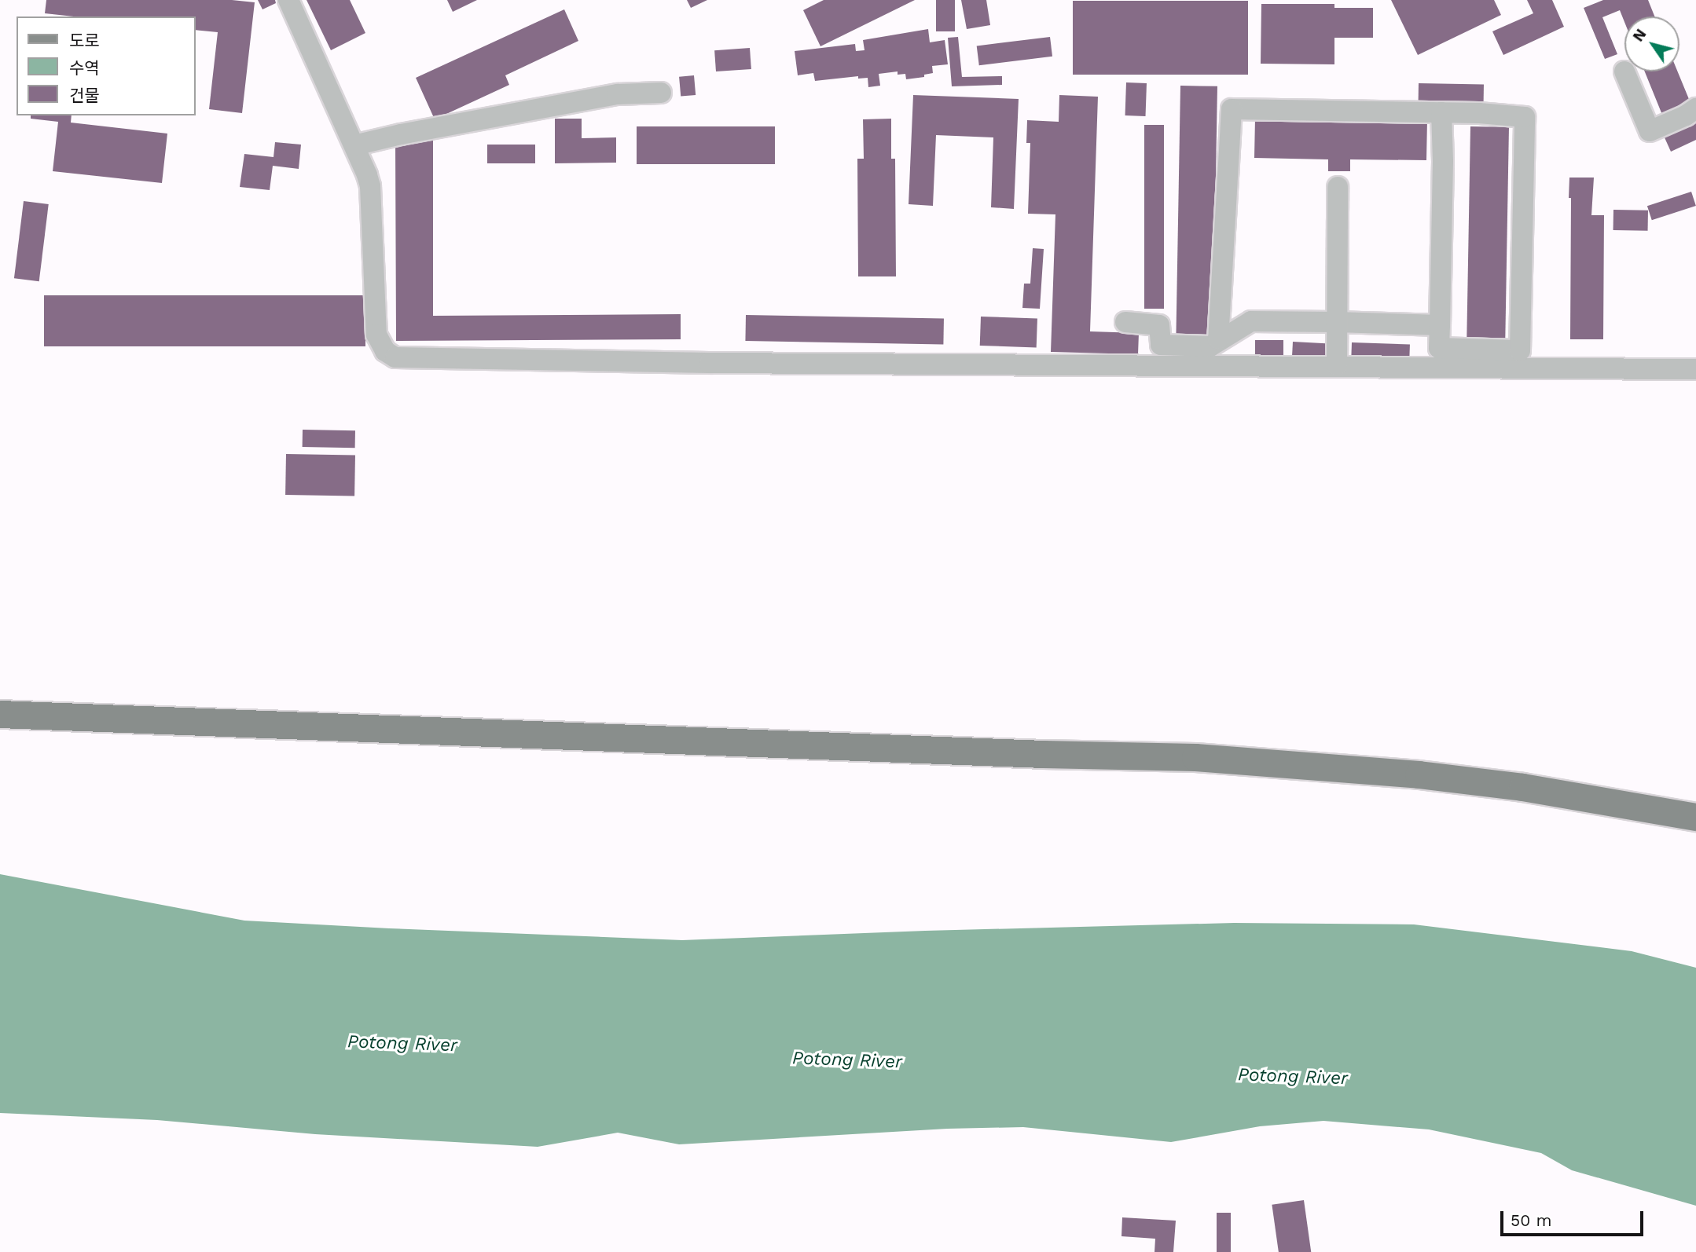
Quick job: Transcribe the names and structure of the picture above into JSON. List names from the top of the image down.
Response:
{
  "water": ["Potong River"],
  "legend": ["도로", "수역", "건물"],
  "scale_bar": "50 m",
  "north": "top left"
}
